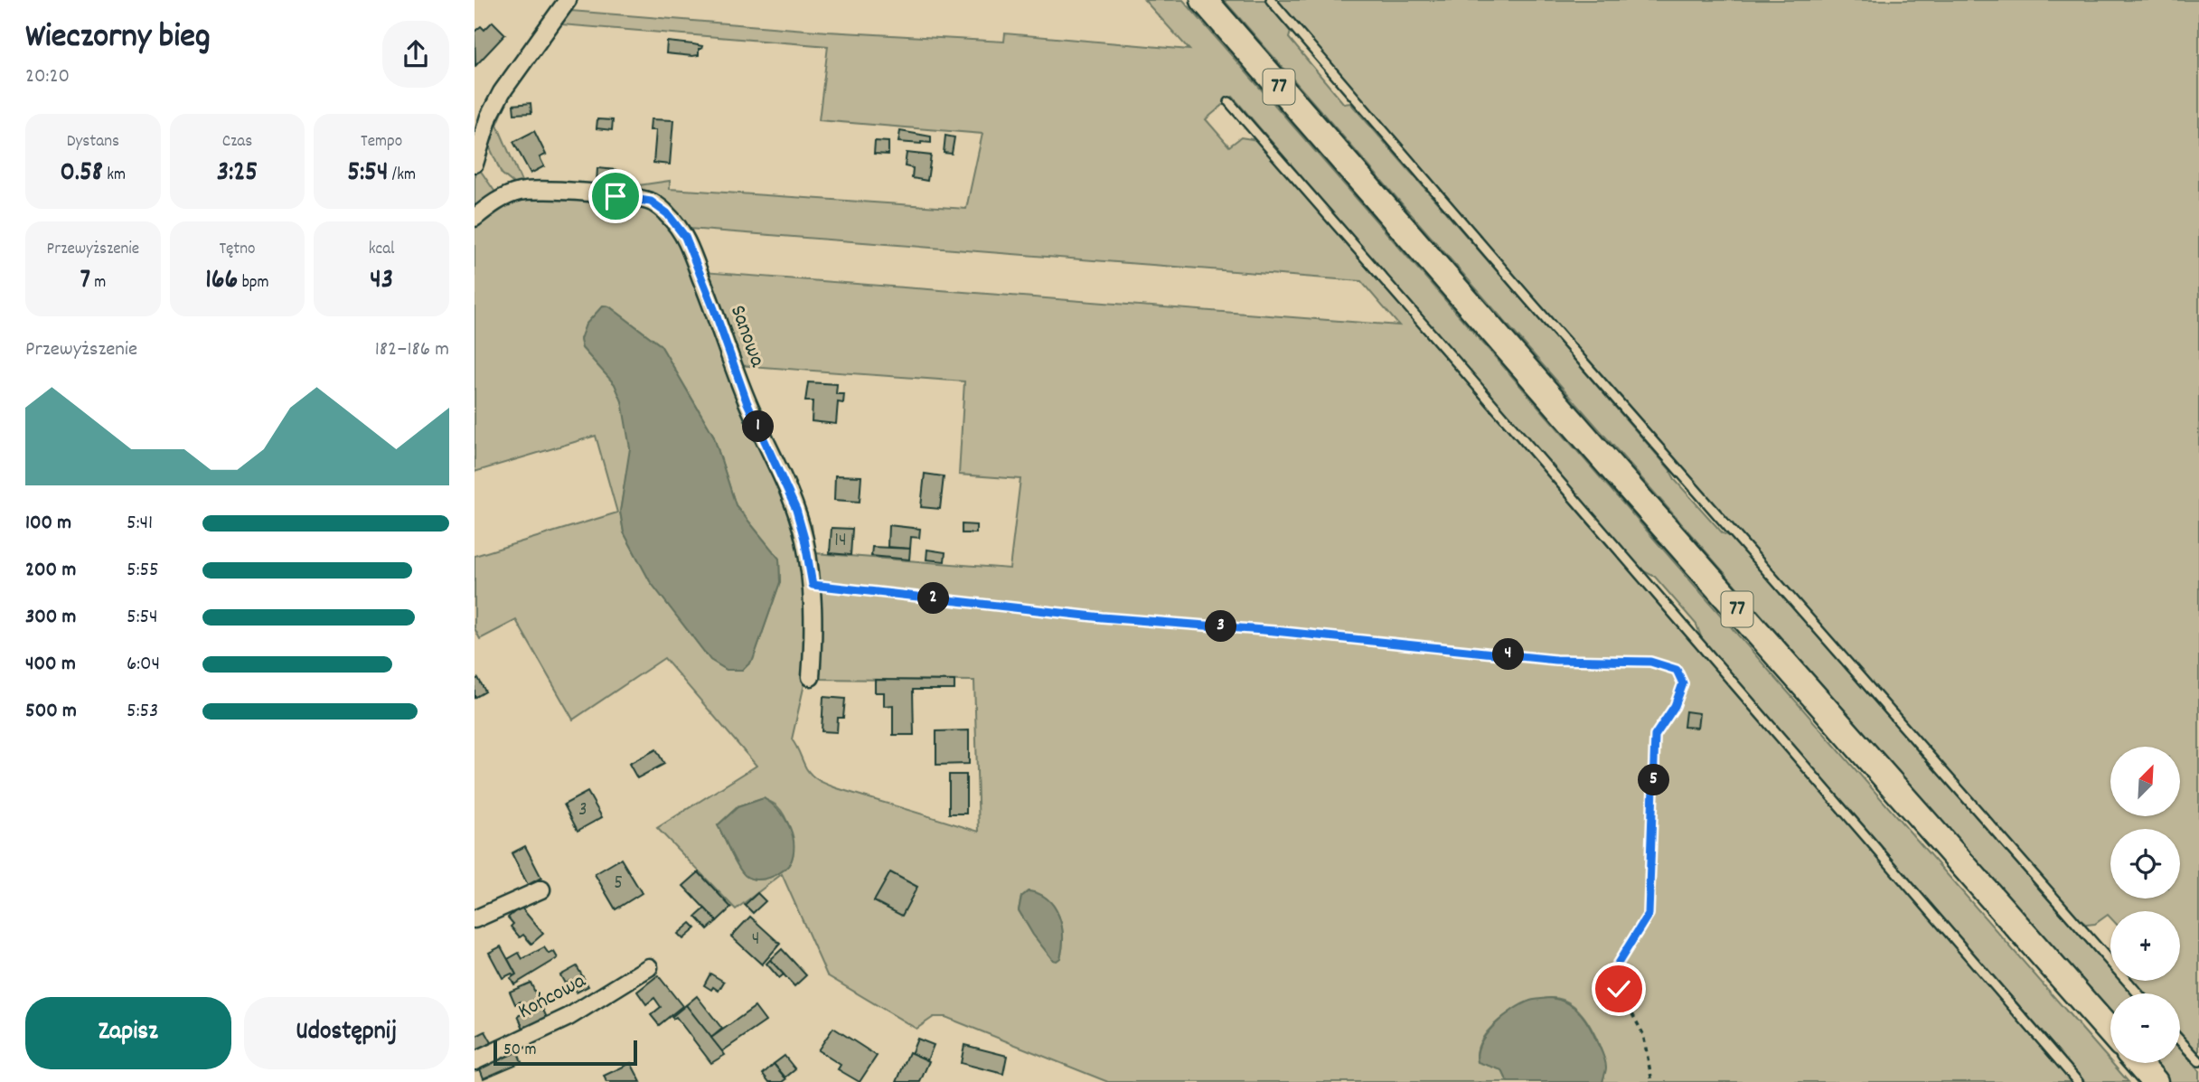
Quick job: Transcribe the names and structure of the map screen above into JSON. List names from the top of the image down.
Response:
{
  "streets": {
    "main road": ["77"],
    "street": ["Sanowa", "Końcowa"]
  },
  "house_numbers": [
    "14",
    "3",
    "5",
    "4"
  ],
  "scale_bar": "50 m",
  "north": "top right",
  "page": {
    "heading": ["Wieczorny bieg", "20:20"],
    "stats": [
      ["Dystans", "0.58 km"],
      ["Czas", "3:25"],
      ["Tempo", "5:54 /km"],
      ["Przewyższenie", "7 m"],
      ["Tętno", "166 bpm"],
      ["kcal", "43"]
    ],
    "chart": ["Przewyższenie", "182–186 m"],
    "pins": [
      "1",
      "2",
      "3",
      "4",
      "5"
    ],
    "list": [
      {
        "name": "100 m",
        "note": "5:41"
      },
      {
        "name": "200 m",
        "note": "5:55"
      },
      {
        "name": "300 m",
        "note": "5:54"
      },
      {
        "name": "400 m",
        "note": "6:04"
      },
      {
        "name": "500 m",
        "note": "5:53"
      }
    ],
    "map_buttons": ["+", "−"],
    "buttons": ["Zapisz", "Udostępnij"],
    "scale": "50 m"
  }
}
